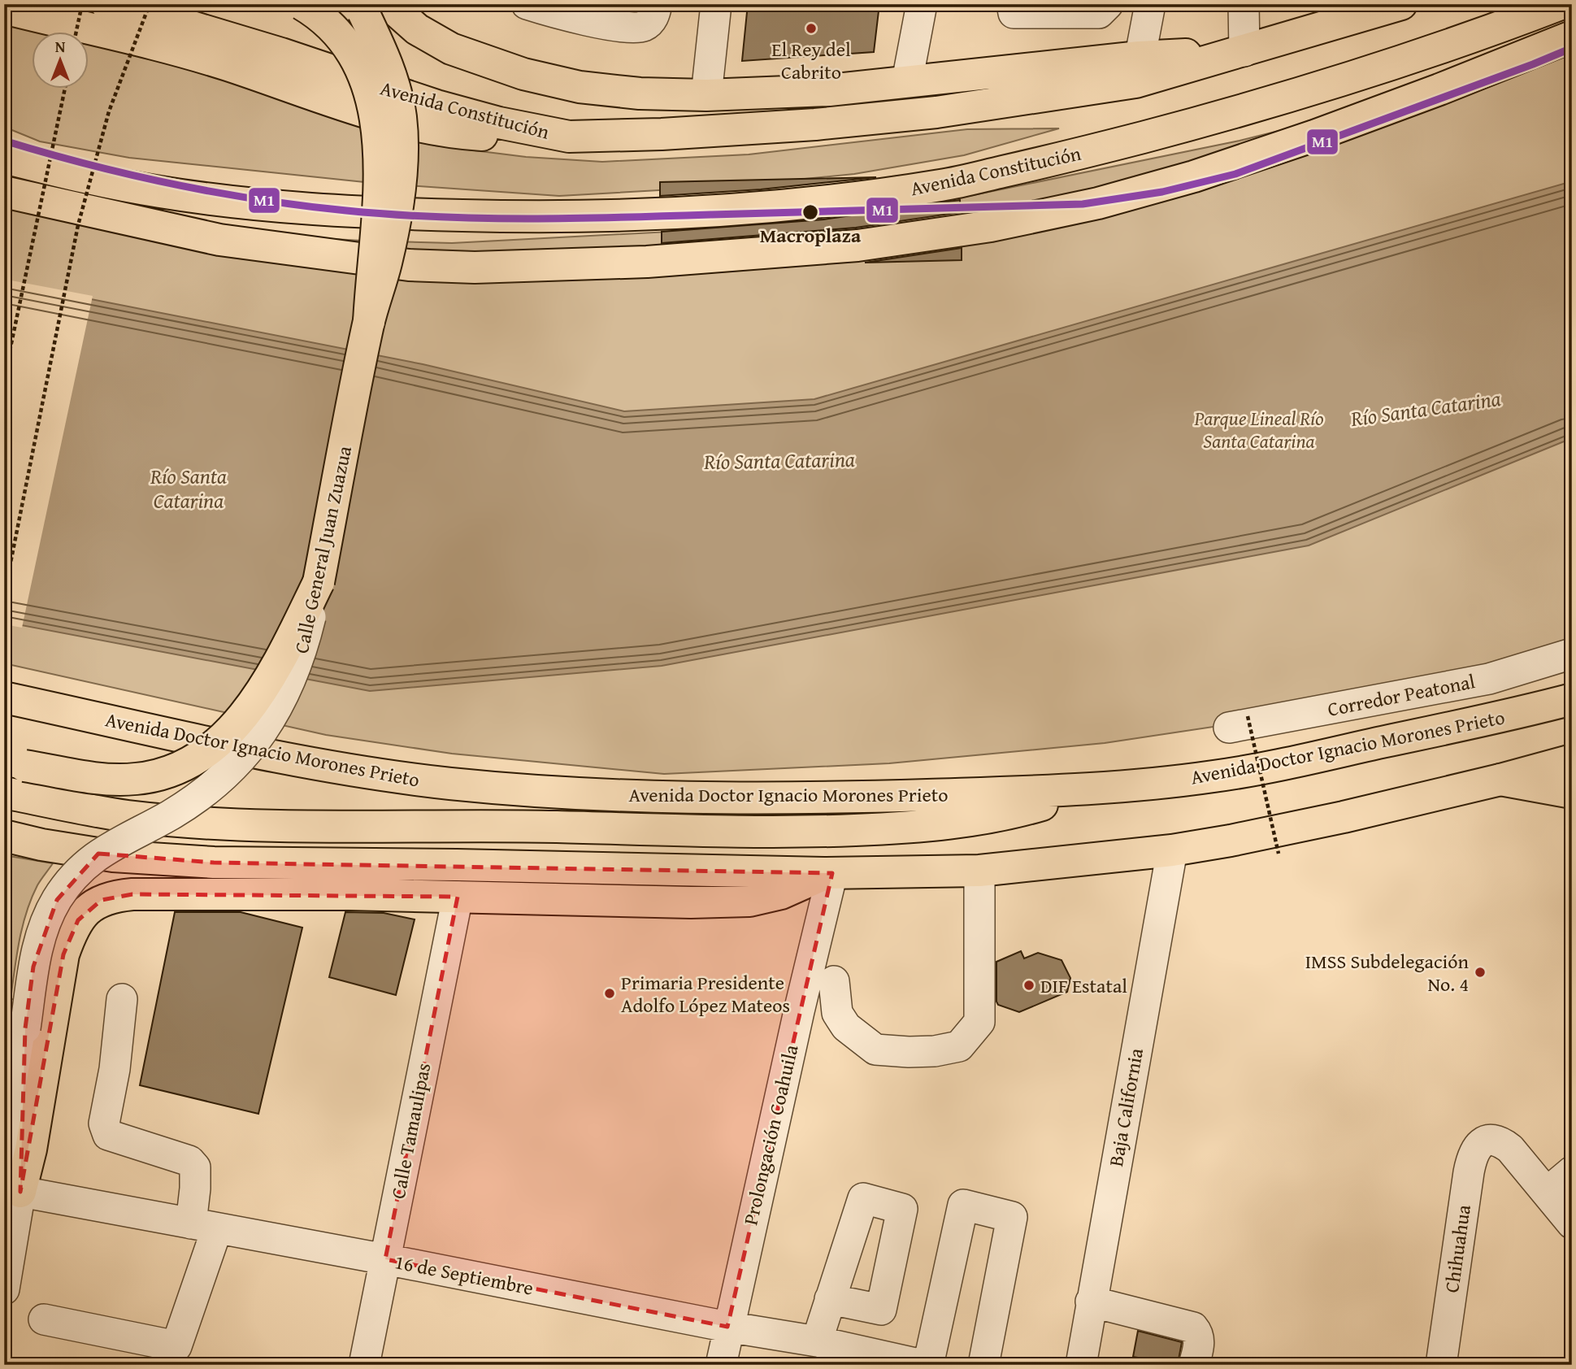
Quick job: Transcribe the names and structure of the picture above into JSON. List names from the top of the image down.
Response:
{
  "streets": {
    "main road": ["Avenida Constitución", "Calle General Juan Zuazua", "Avenida Doctor Ignacio Morones Prieto"],
    "street": [
      "Corredor Peatonal",
      "Baja California",
      "Calle Tamaulipas",
      "Prolongación Coahuila",
      "Chihuahua",
      "16 de Septiembre"
    ]
  },
  "crossings": [
    ["Calle General Juan Zuazua", "16 de Septiembre"],
    ["Calle Tamaulipas", "16 de Septiembre"],
    ["Prolongación Coahuila", "16 de Septiembre"]
  ],
  "water": ["Río Santa Catarina"],
  "parks": ["Parque Lineal Río Santa Catarina"],
  "places": [
    "El Rey del Cabrito",
    "Macroplaza",
    "IMSS Subdelegación No. 4",
    "DIF Estatal",
    "Primaria Presidente Adolfo López Mateos"
  ],
  "lines": ["transit line M1"],
  "north": "top"
}
